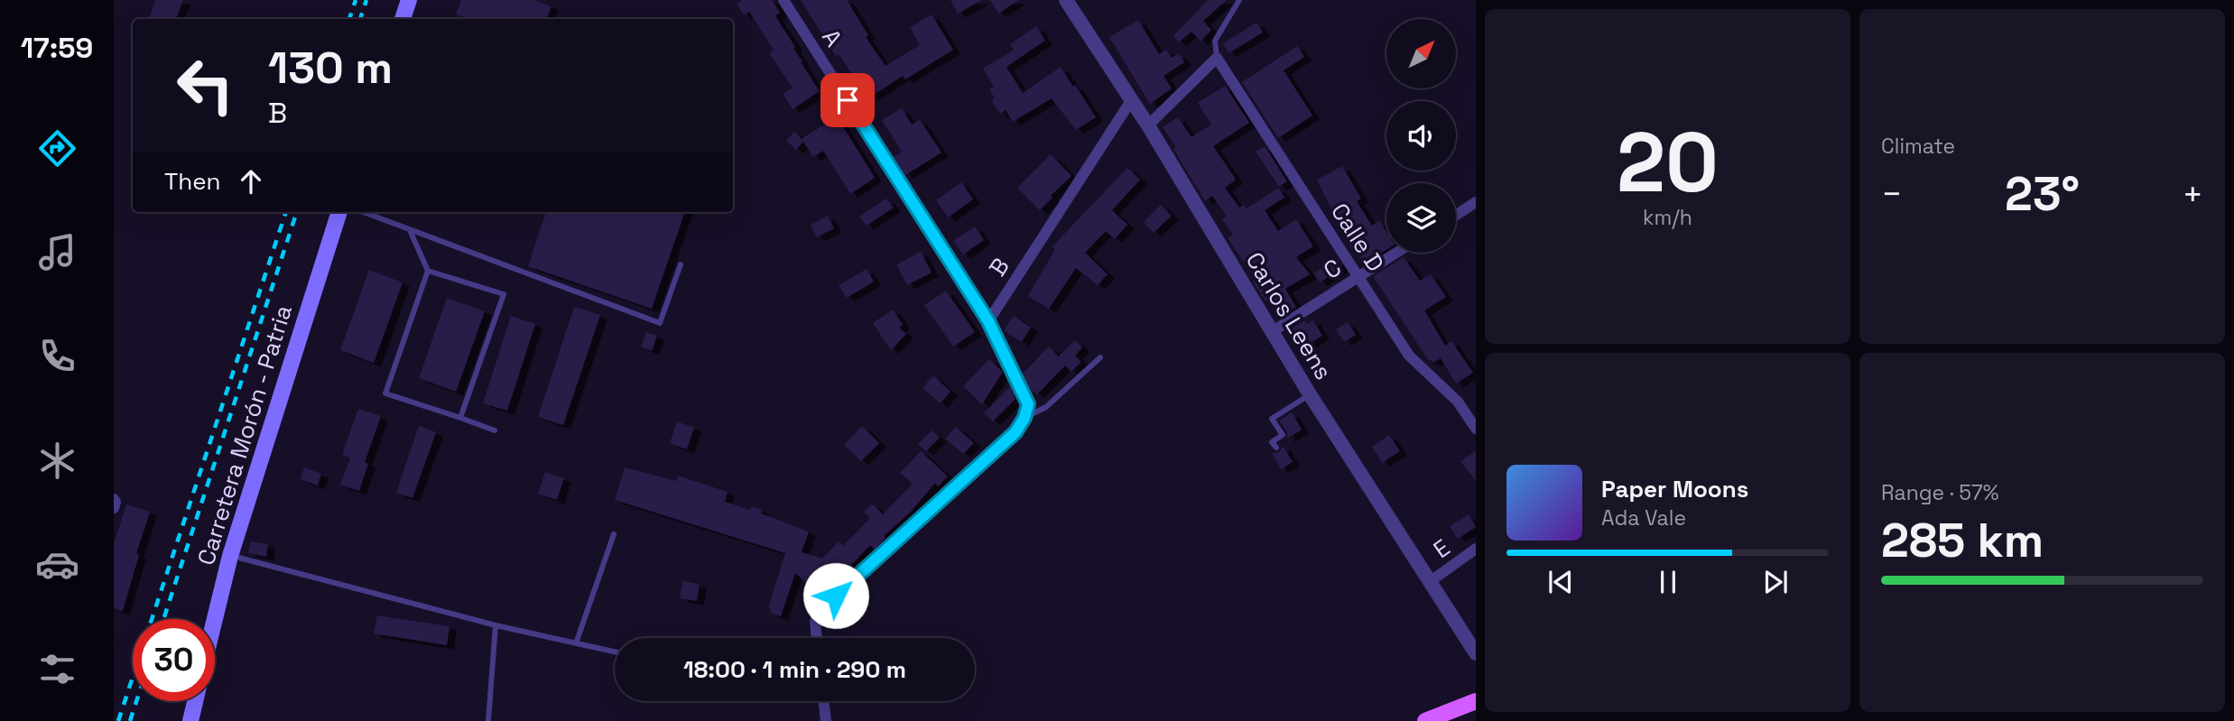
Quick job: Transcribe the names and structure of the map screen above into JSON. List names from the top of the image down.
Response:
{
  "streets": {
    "main road": ["Carretera Morón - Patria"],
    "street": [
      "A",
      "Calle D",
      "B",
      "C",
      "Carlos Leens",
      "E"
    ]
  },
  "crossings": [
    ["A", "B"],
    ["Calle D", "C"],
    ["B", "Carlos Leens"],
    ["C", "Carlos Leens"],
    ["Carlos Leens", "E"]
  ],
  "north": "top right",
  "page": {
    "tabs": "17:59",
    "tile": [
      ["20", "km/h"],
      "Climate",
      ["Range · 57%", "285 km"]
    ],
    "turn": ["130 m", "B"],
    "then": "Then",
    "heat": ["−", "23°", "+"],
    "song": ["Paper Moons", "Ada Vale"],
    "limit": "30",
    "trip": "18:00 · 1 min · 290 m"
  }
}
